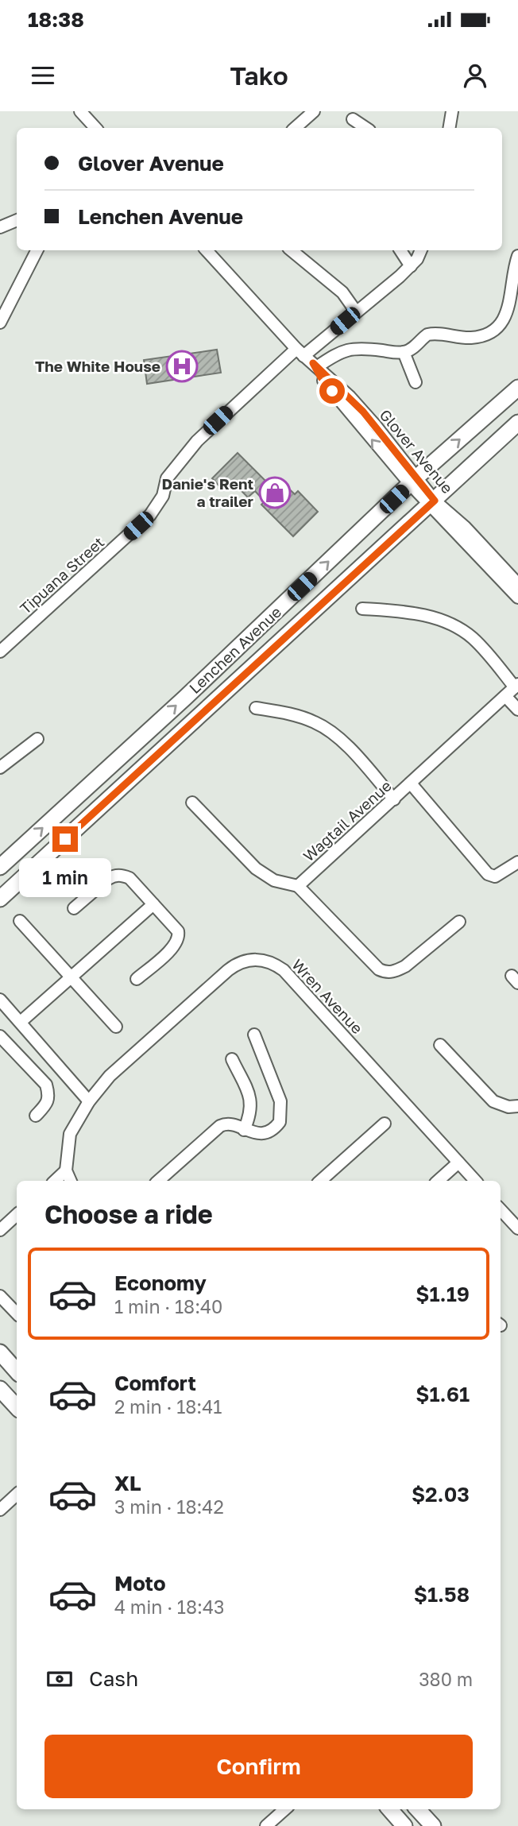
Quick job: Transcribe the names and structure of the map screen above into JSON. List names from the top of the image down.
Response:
{
  "streets": {
    "main road": ["Lenchen Avenue"],
    "street": [
      "Glover Avenue",
      "Tipuana Street",
      "Wagtail Avenue",
      "Wren Avenue"
    ]
  },
  "crossings": [
    ["Glover Avenue", "Tipuana Street"],
    ["Glover Avenue", "Lenchen Avenue"]
  ],
  "places": {
    "hospital": ["The White House"],
    "shop": ["Danie's Rent a trailer"]
  },
  "page": {
    "status": "18:38",
    "header": "Tako",
    "banner": ["Glover Avenue", "Lenchen Avenue"],
    "bubble": "1 min",
    "heading": "Choose a ride",
    "list": [
      {
        "name": "Economy",
        "note": "1 min · 18:40",
        "value": "$1.19"
      },
      {
        "name": "Comfort",
        "note": "2 min · 18:41",
        "value": "$1.61"
      },
      {
        "name": "XL",
        "note": "3 min · 18:42",
        "value": "$2.03"
      },
      {
        "name": "Moto",
        "note": "4 min · 18:43",
        "value": "$1.58"
      }
    ],
    "pay": ["Cash", "380 m"],
    "buttons": "Confirm"
  }
}
